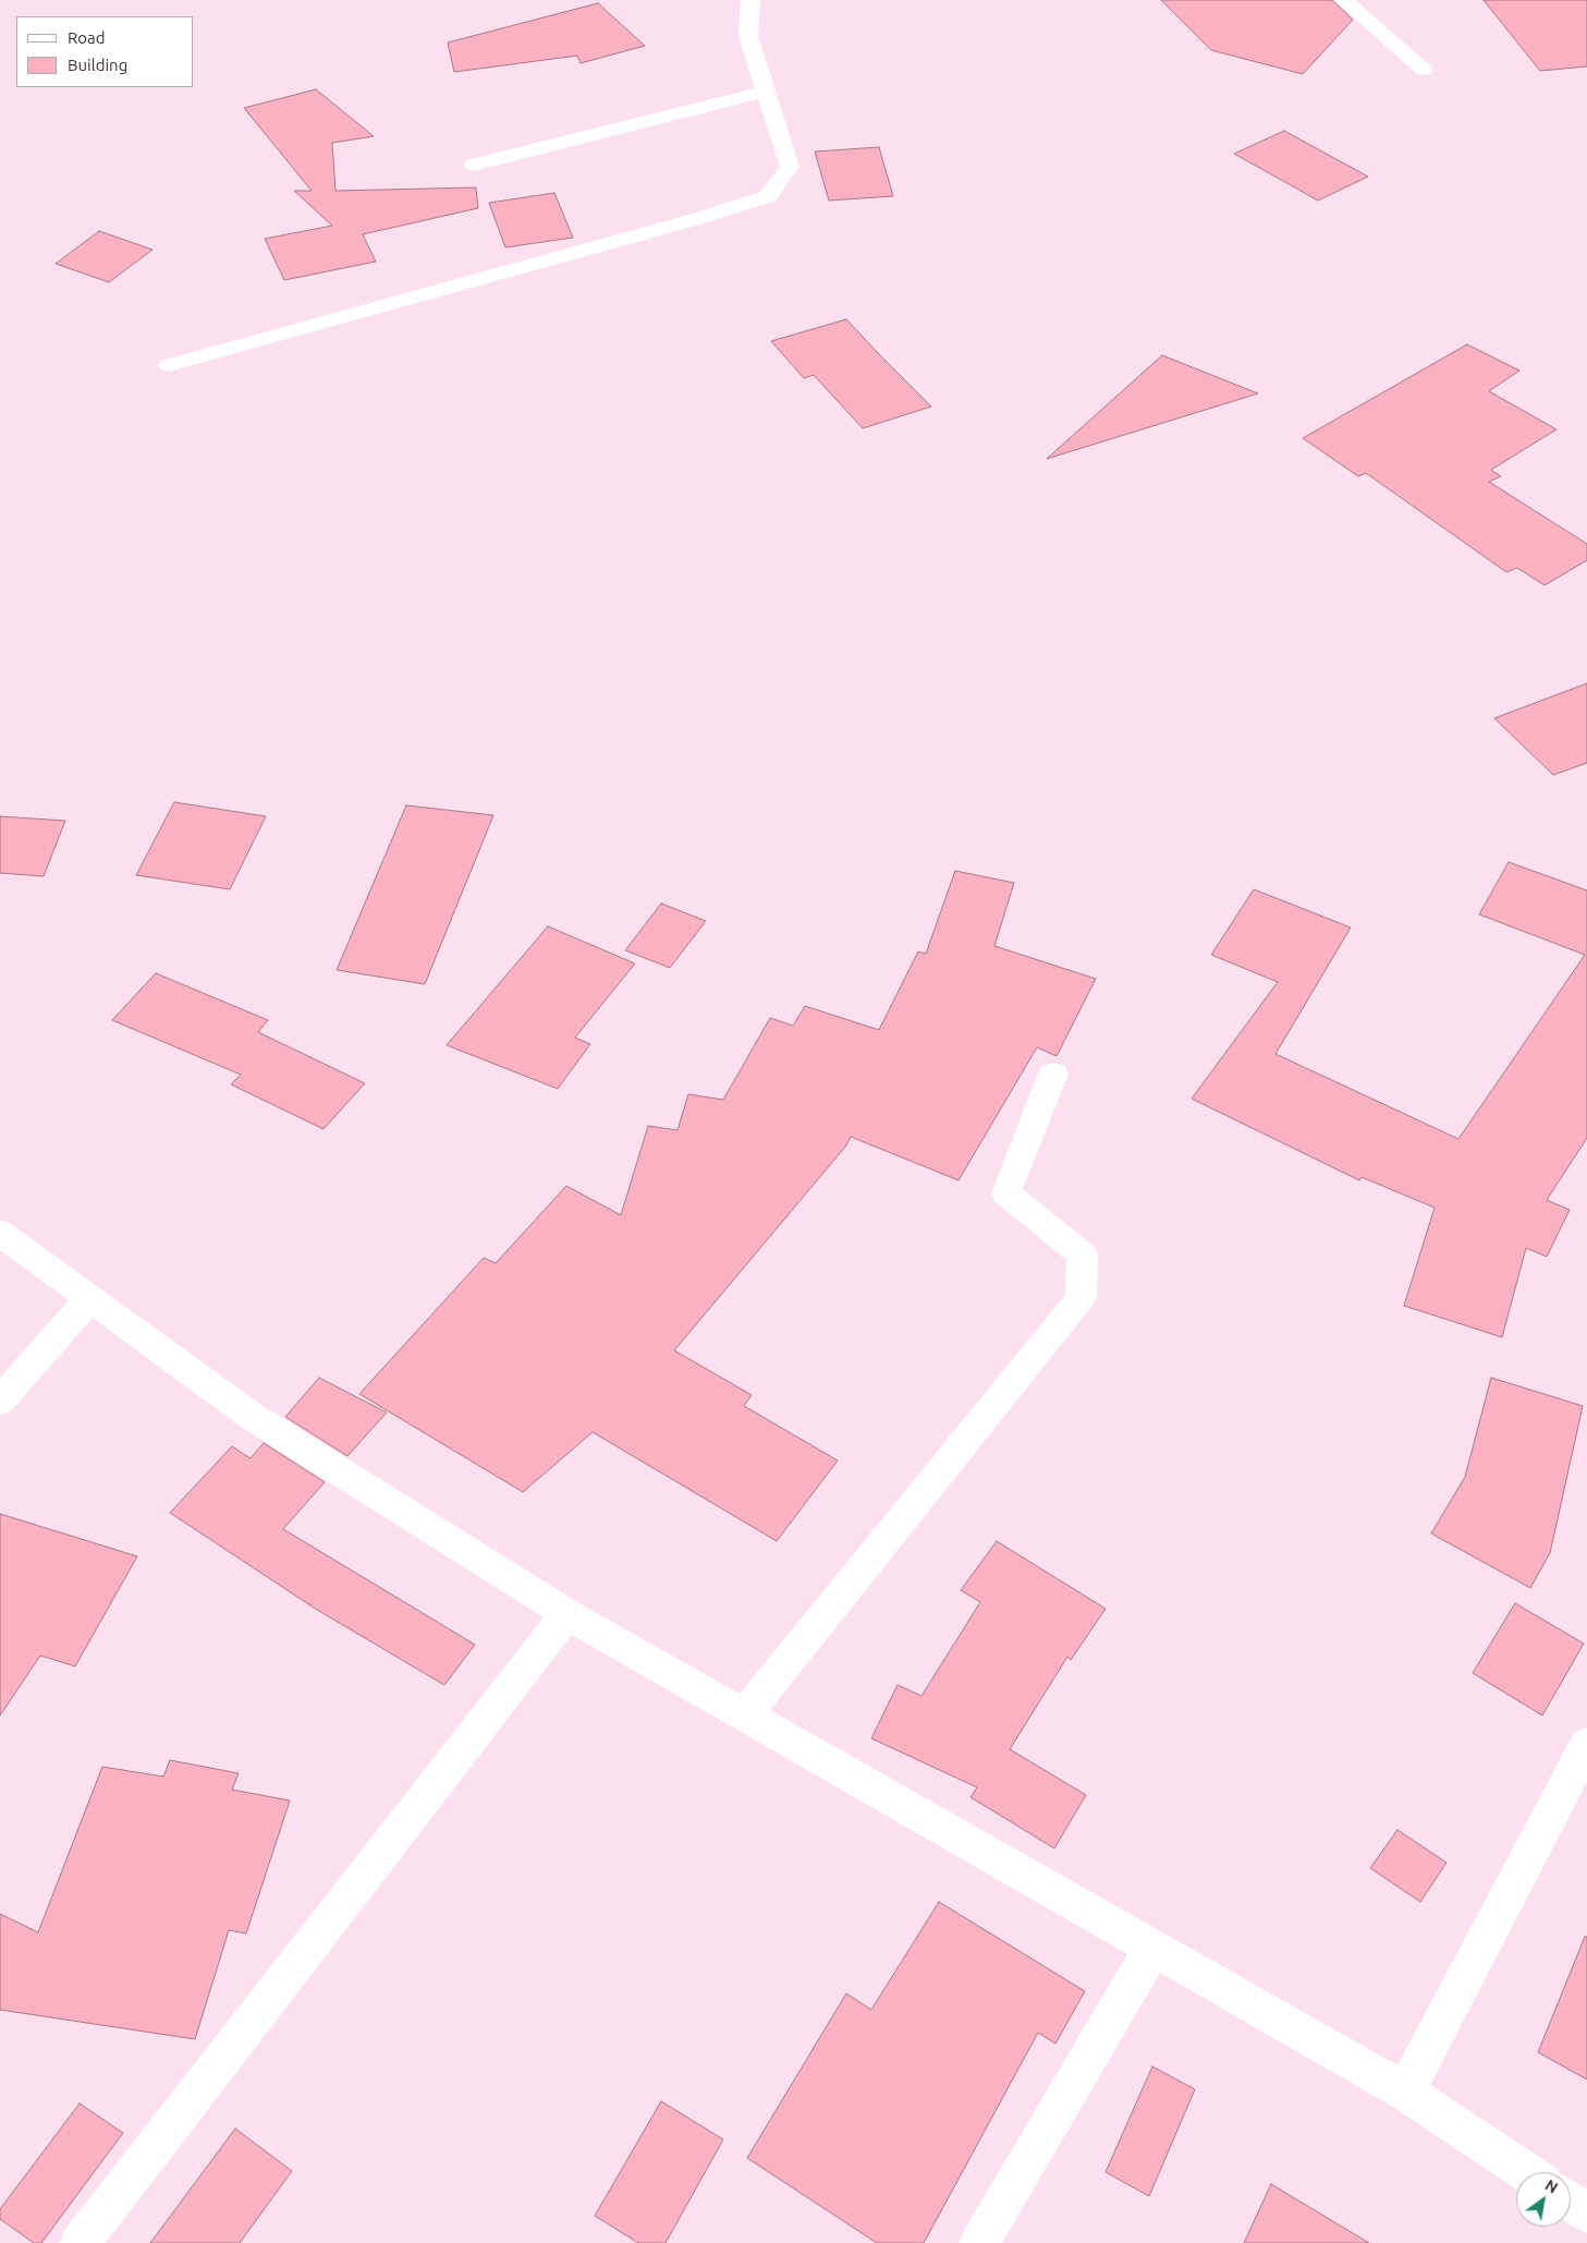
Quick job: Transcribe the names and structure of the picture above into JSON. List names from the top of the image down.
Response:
{
  "legend": ["Road", "Building"],
  "north": "top right"
}
